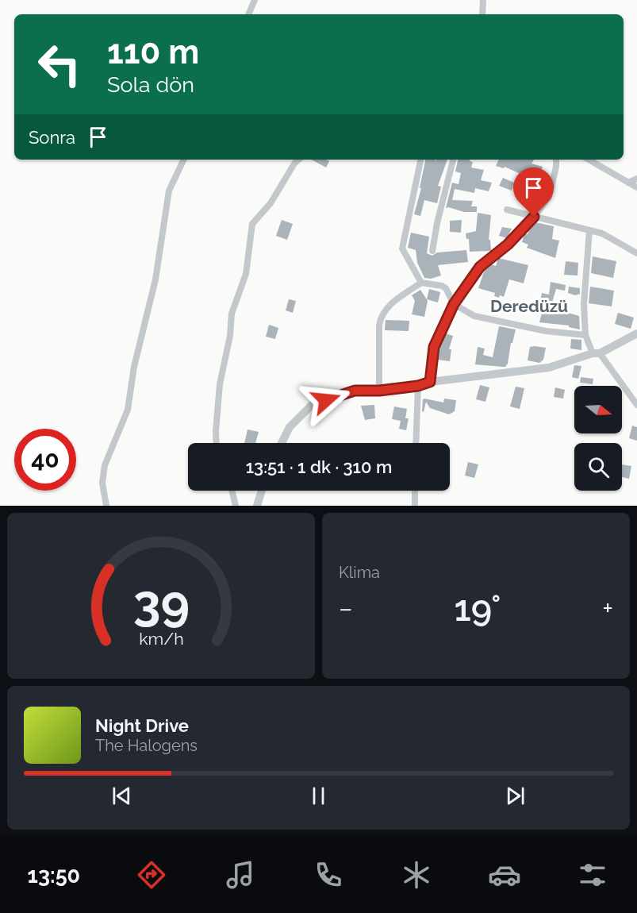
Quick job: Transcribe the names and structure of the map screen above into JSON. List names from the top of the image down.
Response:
{
  "districts": ["Deredüzü"],
  "north": "right",
  "page": {
    "turn": ["110 m", "Sola dön"],
    "then": "Sonra",
    "limit": "40",
    "trip": "13:51 · 1 dk · 310 m",
    "tile": "Klima",
    "heat": ["−", "19°", "+"],
    "song": ["Night Drive", "The Halogens"],
    "tabs": "13:50",
    "gauge": ["39", "km/h"]
  }
}
